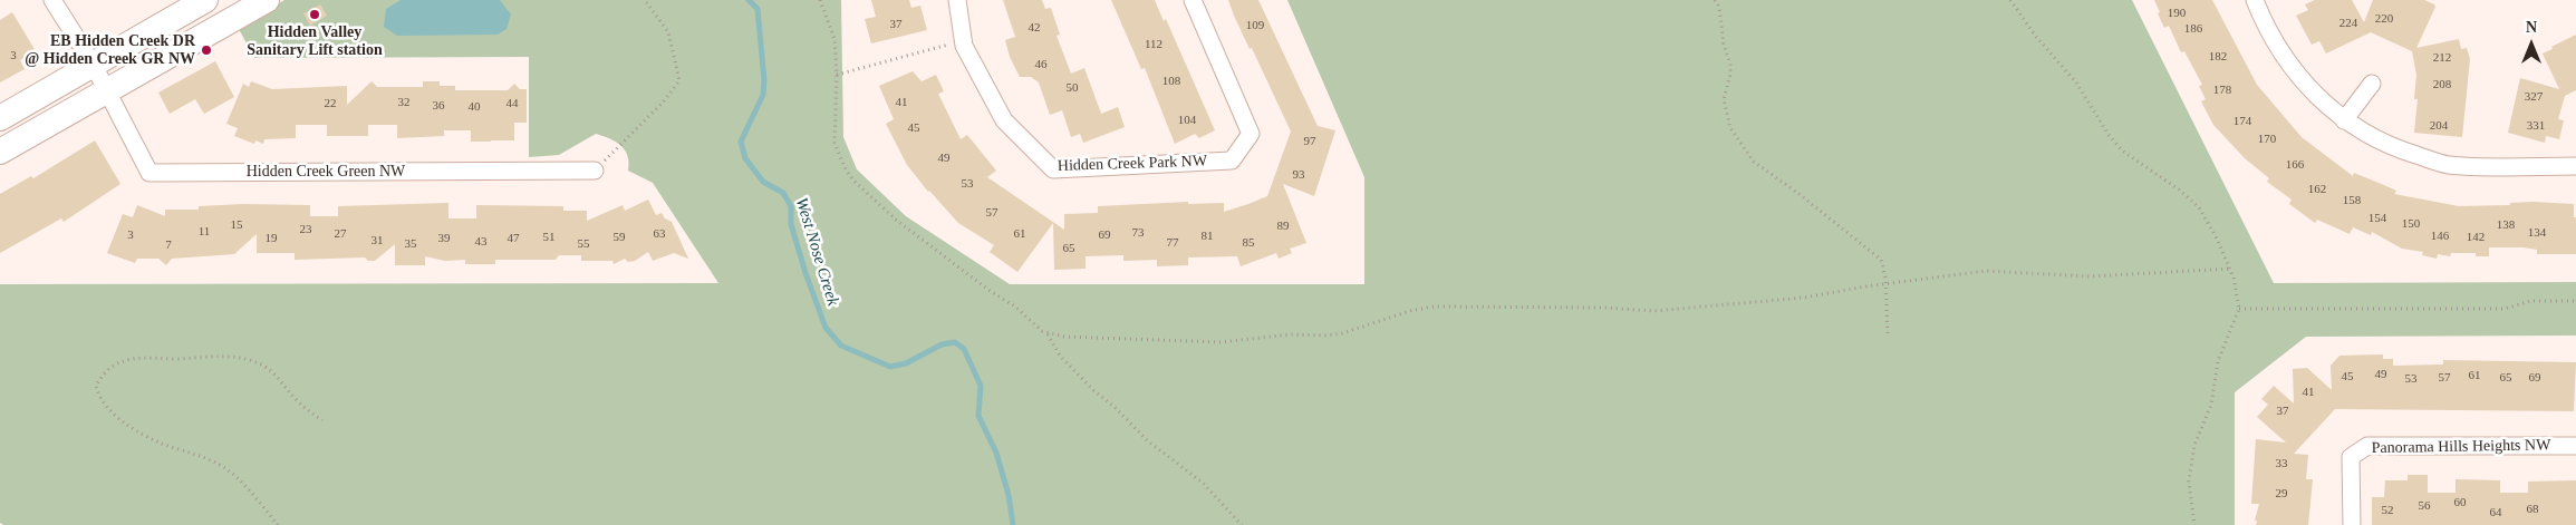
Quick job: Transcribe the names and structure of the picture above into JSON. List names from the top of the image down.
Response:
{
  "streets": {
    "street": ["Hidden Creek Park NW", "Hidden Creek Green NW", "Panorama Hills Heights NW"]
  },
  "water": ["West Nose Creek"],
  "places": ["Hidden Valley Sanitary Lift station", "EB Hidden Creek DR @ Hidden Creek GR NW"],
  "house_numbers": [
    "190",
    "220",
    "224",
    "37",
    "109",
    "42",
    "186",
    "112",
    "3",
    "182",
    "212",
    "46",
    "108",
    "208",
    "50",
    "178",
    "327",
    "32",
    "41",
    "22",
    "44",
    "36",
    "40",
    "104",
    "174",
    "204",
    "331",
    "45",
    "170",
    "97",
    "49",
    "166",
    "93",
    "53",
    "162",
    "158",
    "57",
    "154",
    "150",
    "15",
    "138",
    "89",
    "23",
    "11",
    "73",
    "134",
    "27",
    "63",
    "61",
    "3",
    "69",
    "81",
    "146",
    "51",
    "59",
    "142",
    "19",
    "39",
    "47",
    "31",
    "43",
    "77",
    "85",
    "35",
    "55",
    "7",
    "65",
    "49",
    "61",
    "45",
    "57",
    "65",
    "69",
    "53",
    "41",
    "37",
    "33",
    "29",
    "60",
    "56",
    "68",
    "52",
    "64"
  ],
  "north": "top"
}
